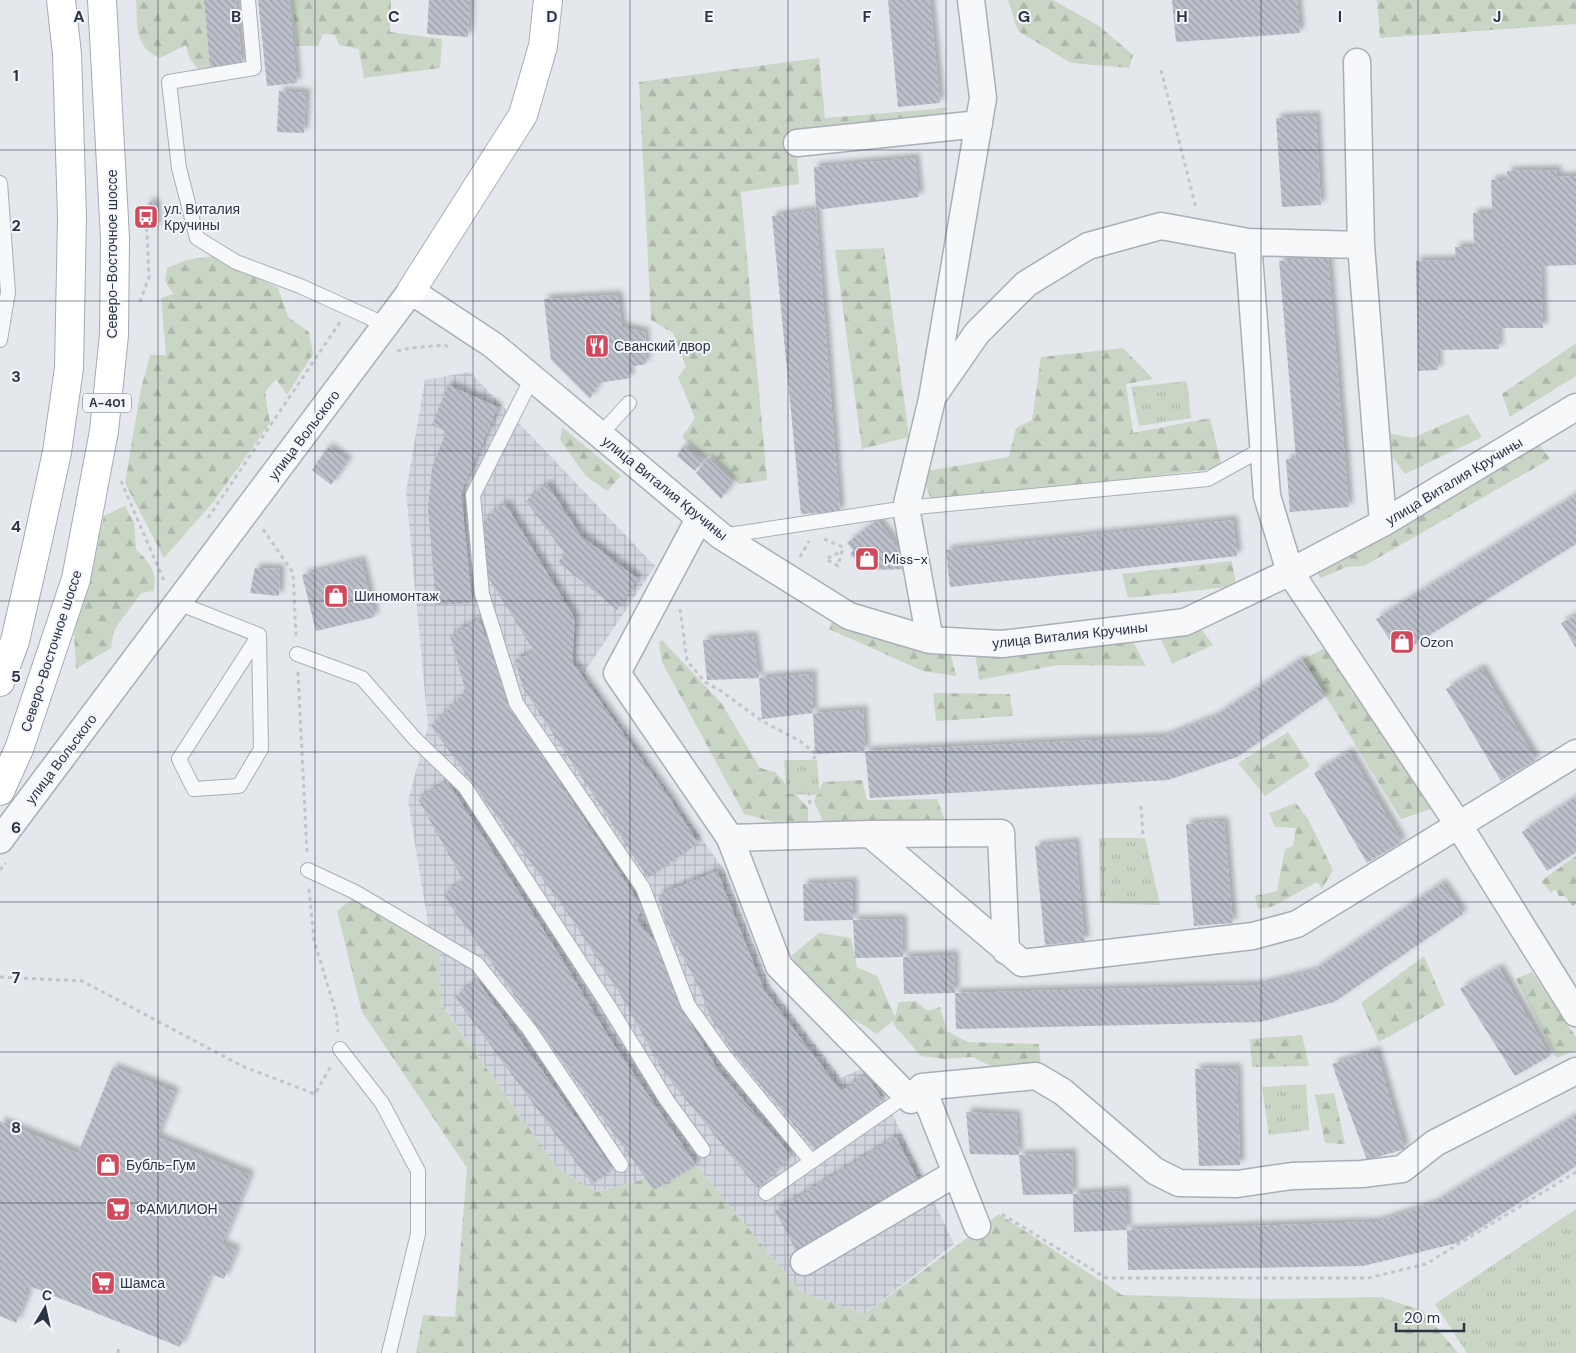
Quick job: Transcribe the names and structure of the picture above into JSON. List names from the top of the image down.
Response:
{
  "streets": {
    "main road": ["Северо-Восточное шоссе", "А-401", "улица Вольского"],
    "street": ["улица Виталия Кручины"]
  },
  "crossings": [
    ["улица Вольского", "улица Виталия Кручины"]
  ],
  "places": {
    "bus stop": ["ул. Виталия Кручины"],
    "restaurant": ["Сванский двор"],
    "shop": [
      "Miss-x",
      "Шиномонтаж",
      "Ozon",
      "Бубль-Гум"
    ],
    "supermarket": ["ФАМИЛИОН", "Шамса"]
  },
  "scale_bar": "20 m",
  "north": "top",
  "grid": {
    "columns": [
      "A",
      "B",
      "C",
      "D",
      "E",
      "F",
      "G",
      "H",
      "I",
      "J"
    ],
    "rows": [
      "1",
      "2",
      "3",
      "4",
      "5",
      "6",
      "7",
      "8"
    ]
  }
}
